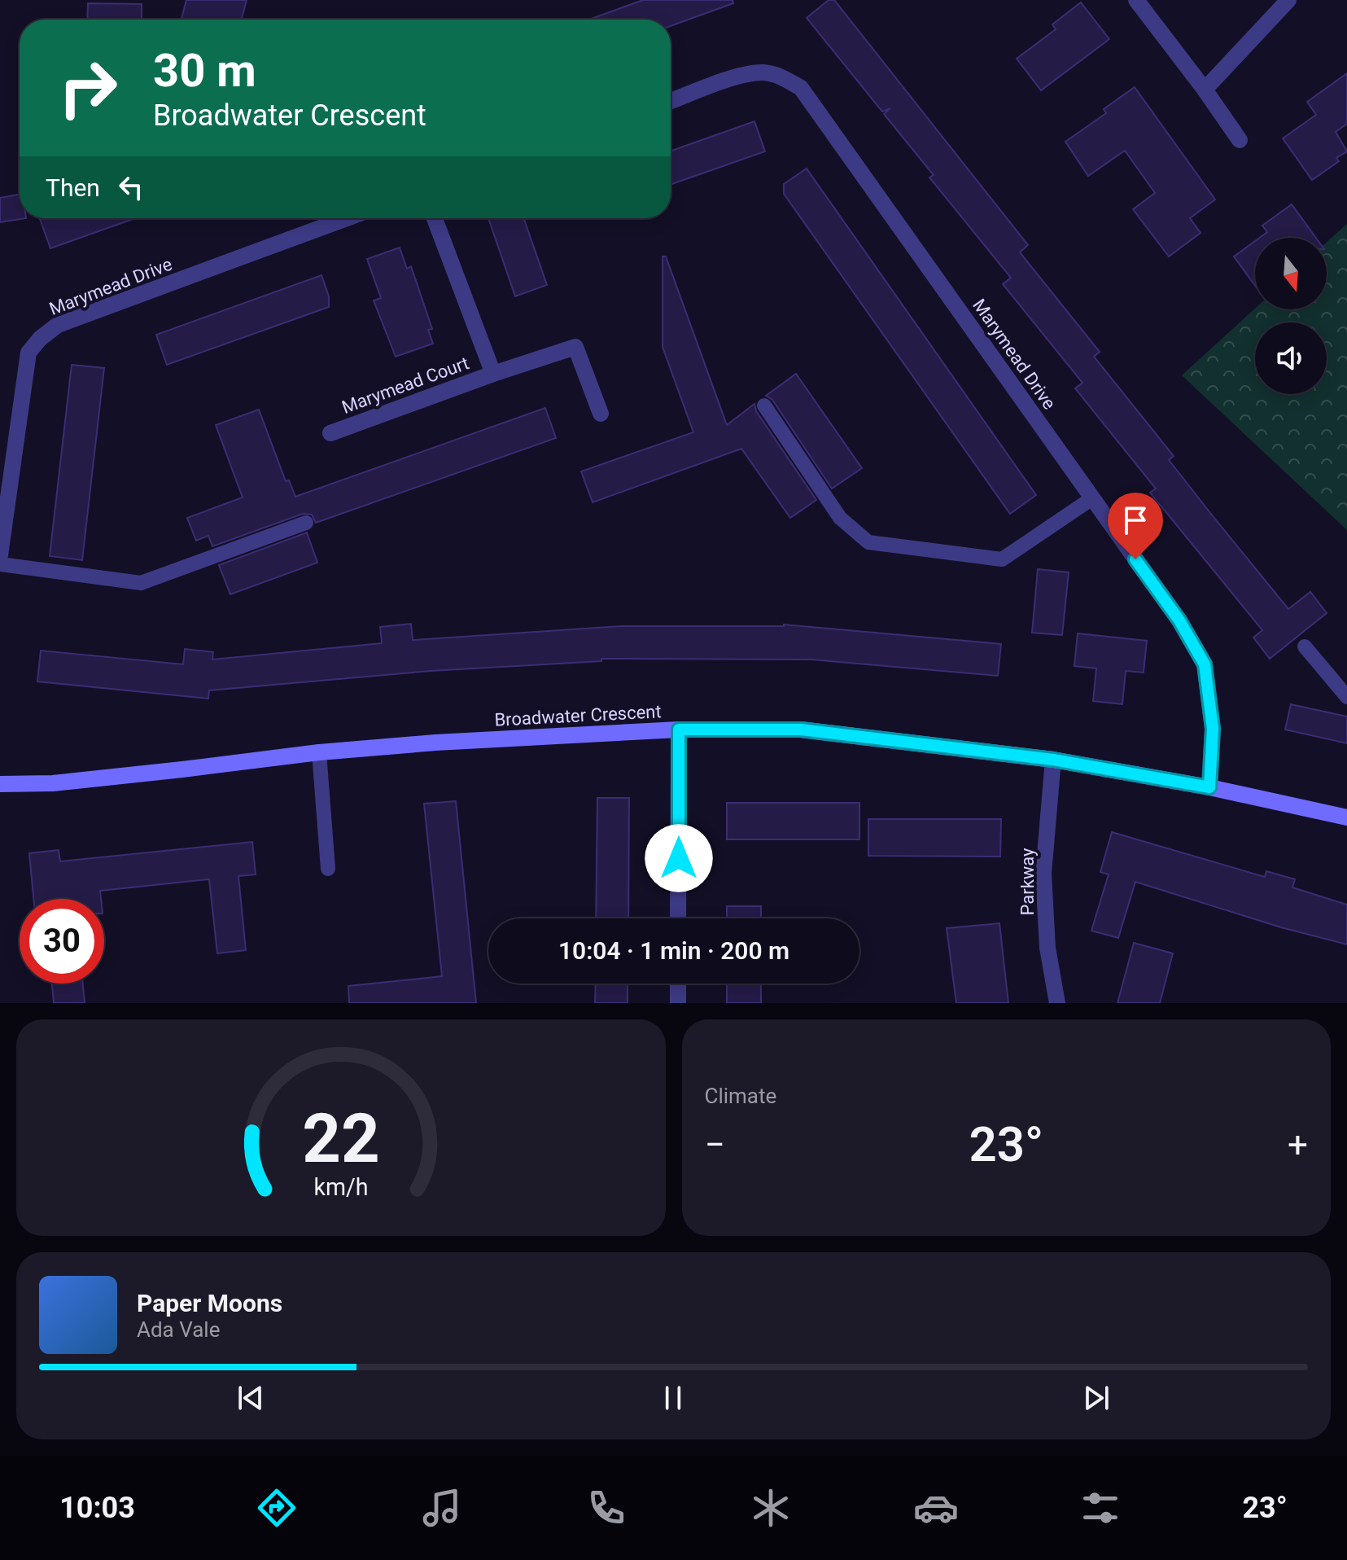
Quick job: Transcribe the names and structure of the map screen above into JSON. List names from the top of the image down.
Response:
{
  "streets": {
    "street": [
      "Marymead Drive",
      "Marymead Court",
      "Broadwater Crescent",
      "Parkway"
    ]
  },
  "crossings": [
    ["Marymead Drive", "Broadwater Crescent"],
    ["Broadwater Crescent", "Parkway"]
  ],
  "north": "bottom",
  "page": {
    "turn": ["30 m", "Broadwater Crescent"],
    "then": "Then",
    "limit": "30",
    "trip": "10:04 · 1 min · 200 m",
    "tile": "Climate",
    "heat": ["−", "23°", "+"],
    "song": ["Paper Moons", "Ada Vale"],
    "tabs": ["10:03", "23°"],
    "gauge": ["22", "km/h"]
  }
}
